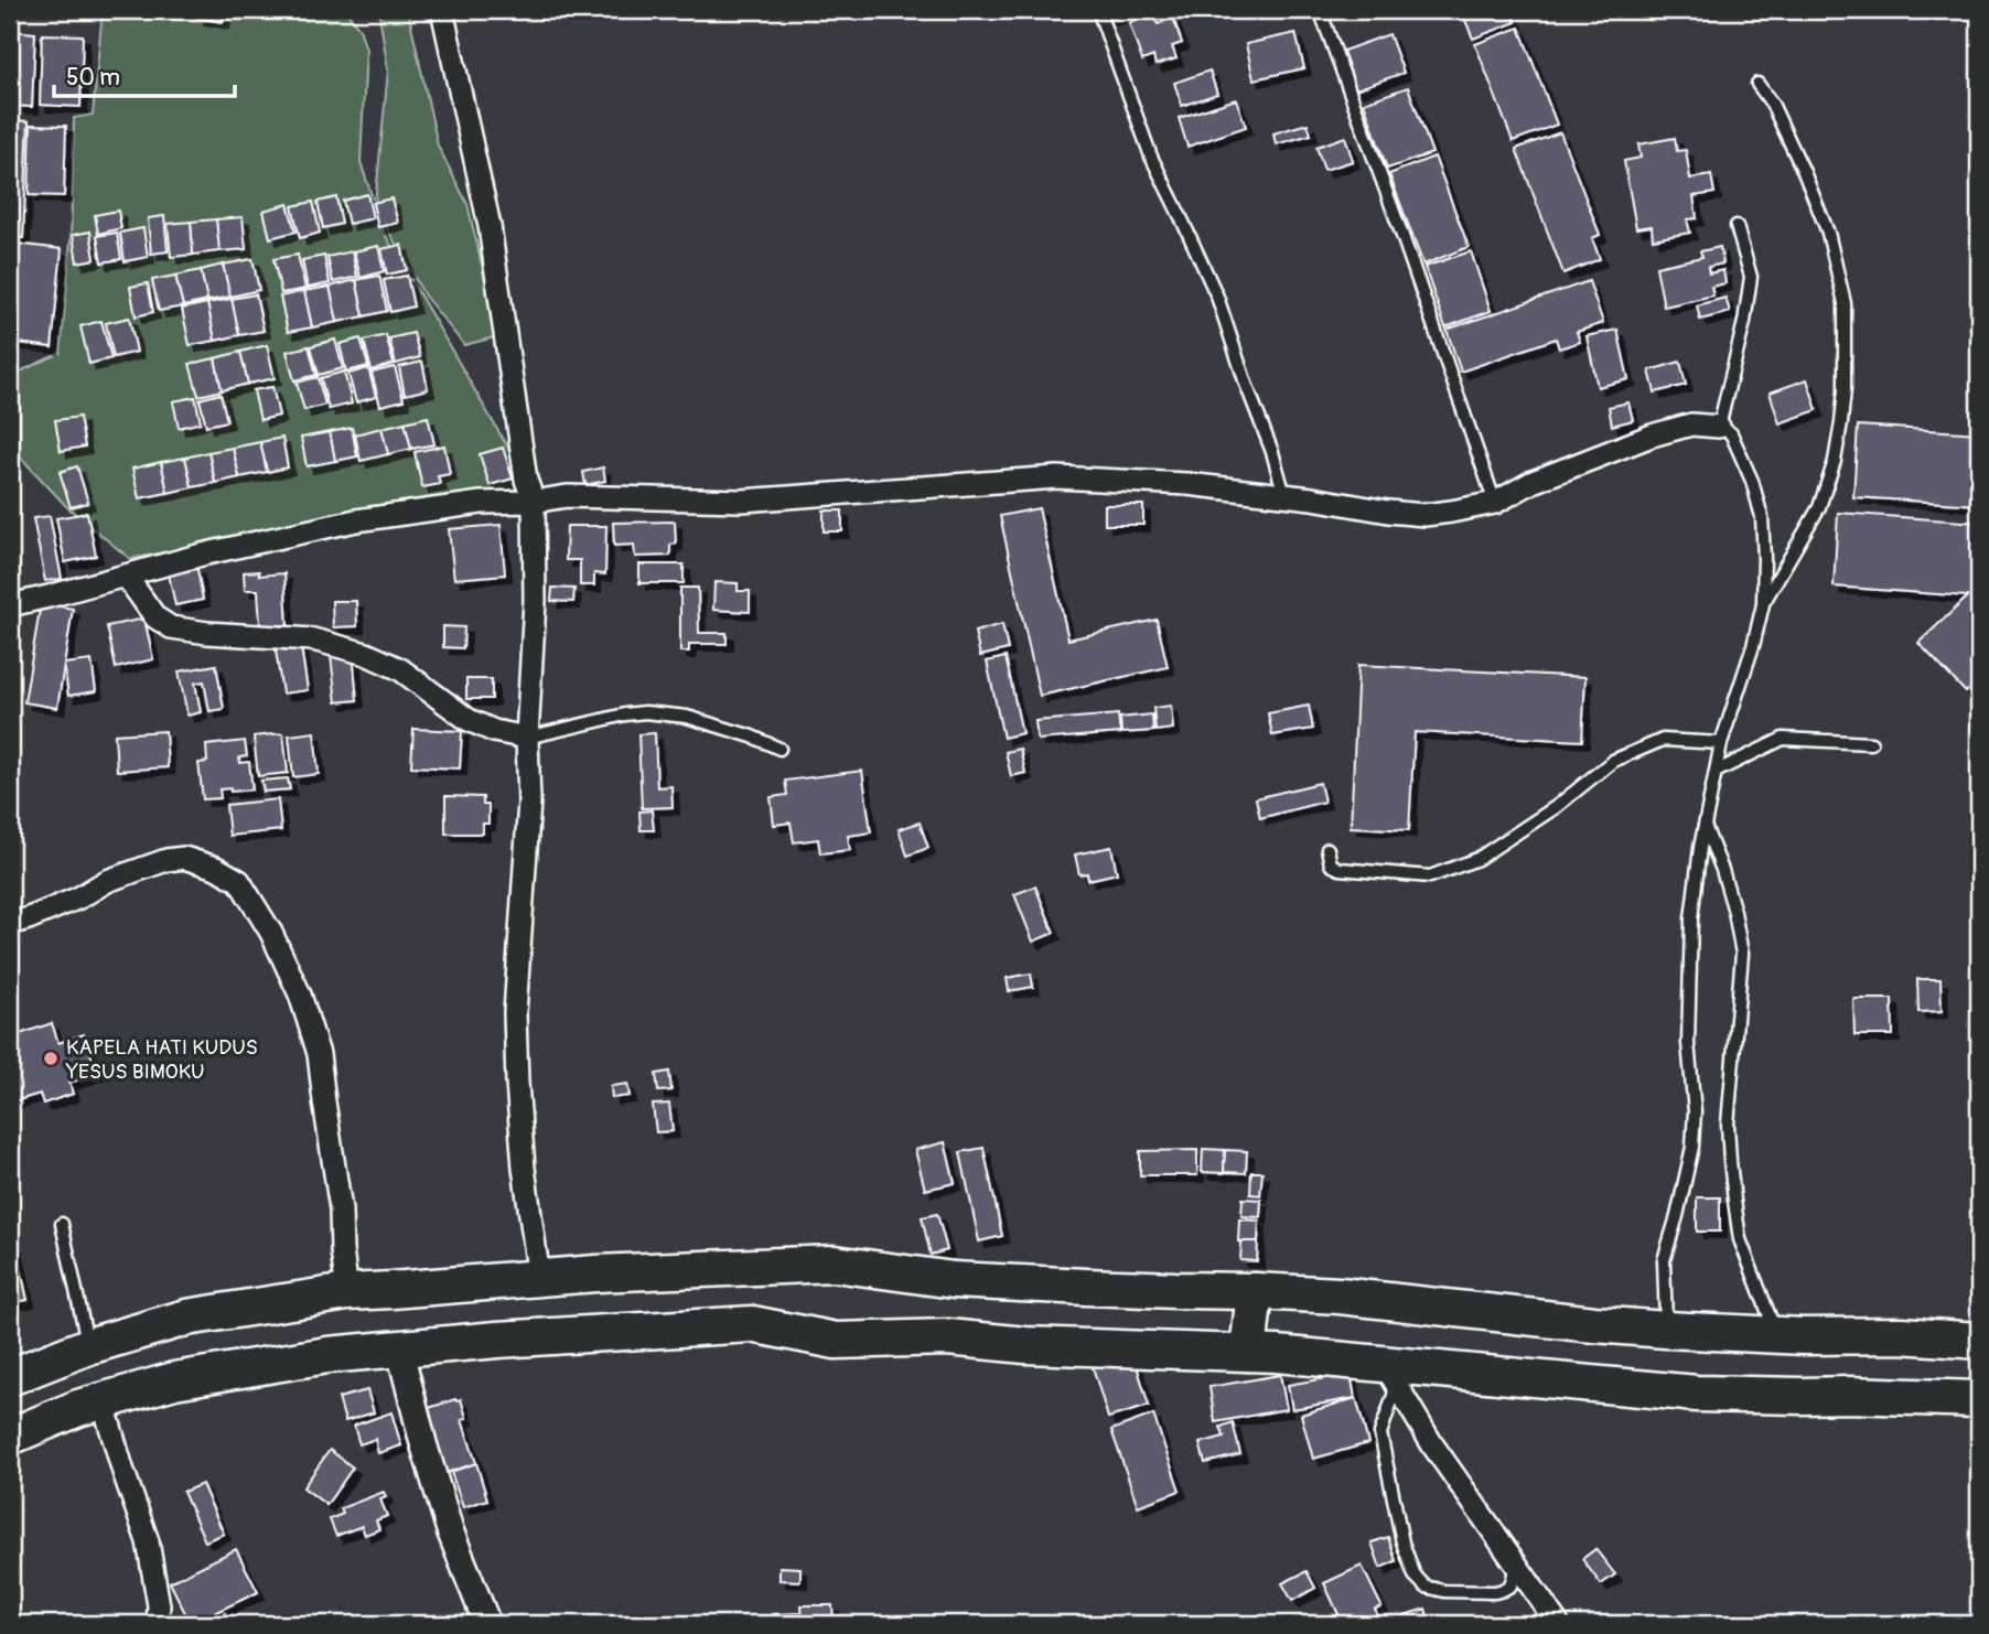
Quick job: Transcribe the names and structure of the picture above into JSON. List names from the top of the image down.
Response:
{
  "places": ["KAPELA HATI KUDUS YESUS BIMOKU"],
  "scale_bar": "50 m"
}
